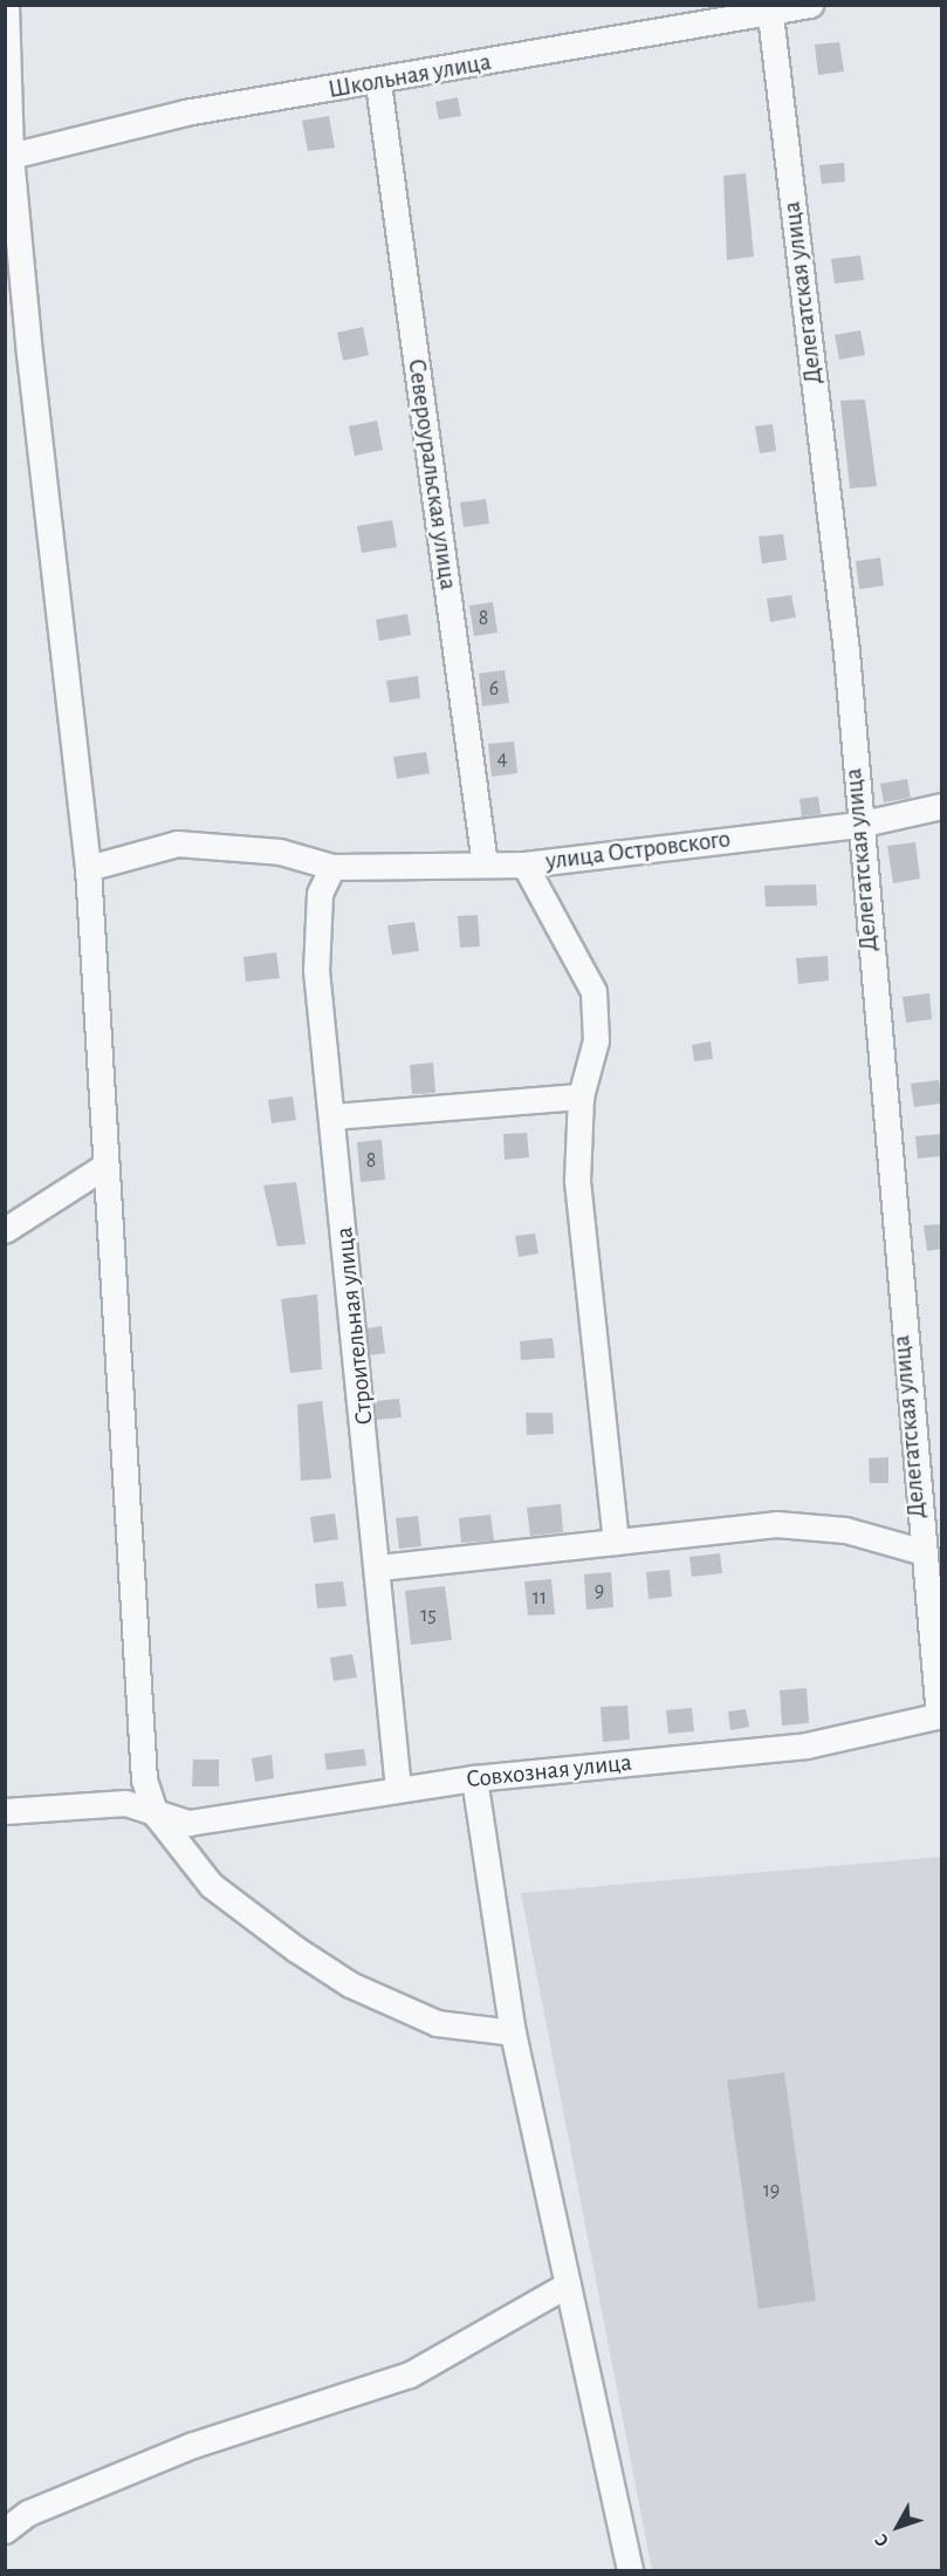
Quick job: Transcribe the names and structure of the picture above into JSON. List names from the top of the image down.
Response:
{
  "streets": {
    "street": [
      "Школьная улица",
      "Делегатская улица",
      "Североуральская улица",
      "улица Островского",
      "Строительная улица",
      "Совхозная улица"
    ]
  },
  "crossings": [
    ["Школьная улица", "Делегатская улица"],
    ["Школьная улица", "Североуральская улица"],
    ["Делегатская улица", "улица Островского"],
    ["Делегатская улица", "Совхозная улица"],
    ["Североуральская улица", "улица Островского"],
    ["улица Островского", "Строительная улица"],
    ["Строительная улица", "Совхозная улица"]
  ],
  "house_numbers": [
    "8",
    "6",
    "4",
    "8",
    "9",
    "11",
    "15",
    "19"
  ],
  "north": "bottom left"
}
